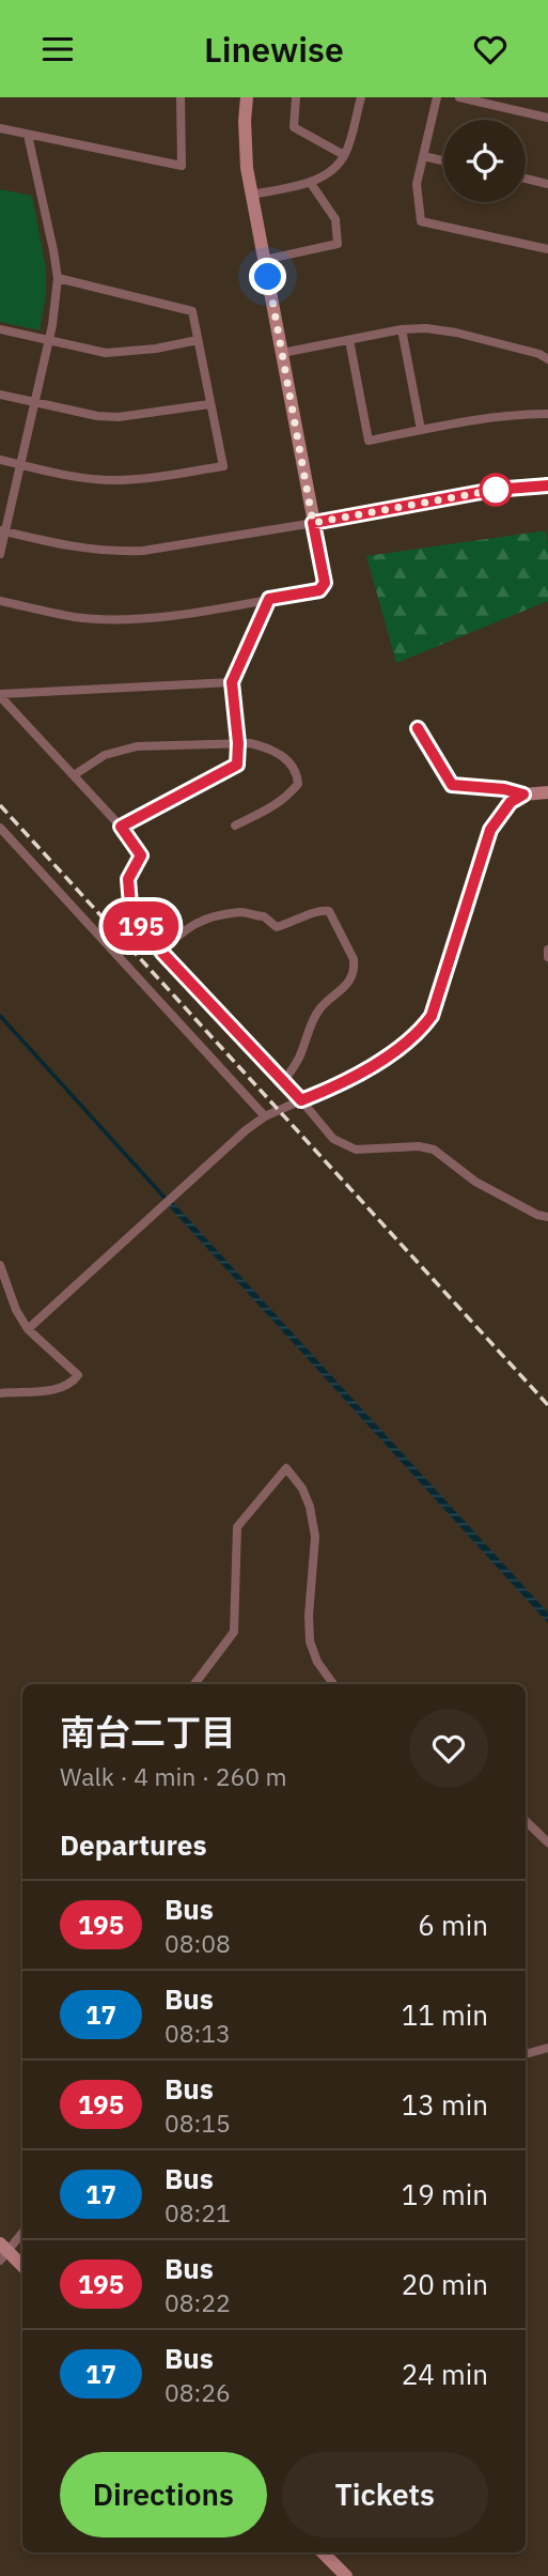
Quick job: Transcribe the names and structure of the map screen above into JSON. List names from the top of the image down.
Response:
{
  "lines": ["bus line 195"],
  "page": {
    "header": "Linewise",
    "on_map": "195",
    "heading": [
      ["南台二丁目", "Walk · 4 min · 260 m"],
      "Departures"
    ],
    "list": [
      {
        "mark": "195",
        "name": "Bus",
        "note": "08:08",
        "value": "6 min"
      },
      {
        "mark": "17",
        "name": "Bus",
        "note": "08:13",
        "value": "11 min"
      },
      {
        "mark": "195",
        "name": "Bus",
        "note": "08:15",
        "value": "13 min"
      },
      {
        "mark": "17",
        "name": "Bus",
        "note": "08:21",
        "value": "19 min"
      },
      {
        "mark": "195",
        "name": "Bus",
        "note": "08:22",
        "value": "20 min"
      },
      {
        "mark": "17",
        "name": "Bus",
        "note": "08:26",
        "value": "24 min"
      }
    ],
    "buttons": ["Directions", "Tickets"]
  }
}
